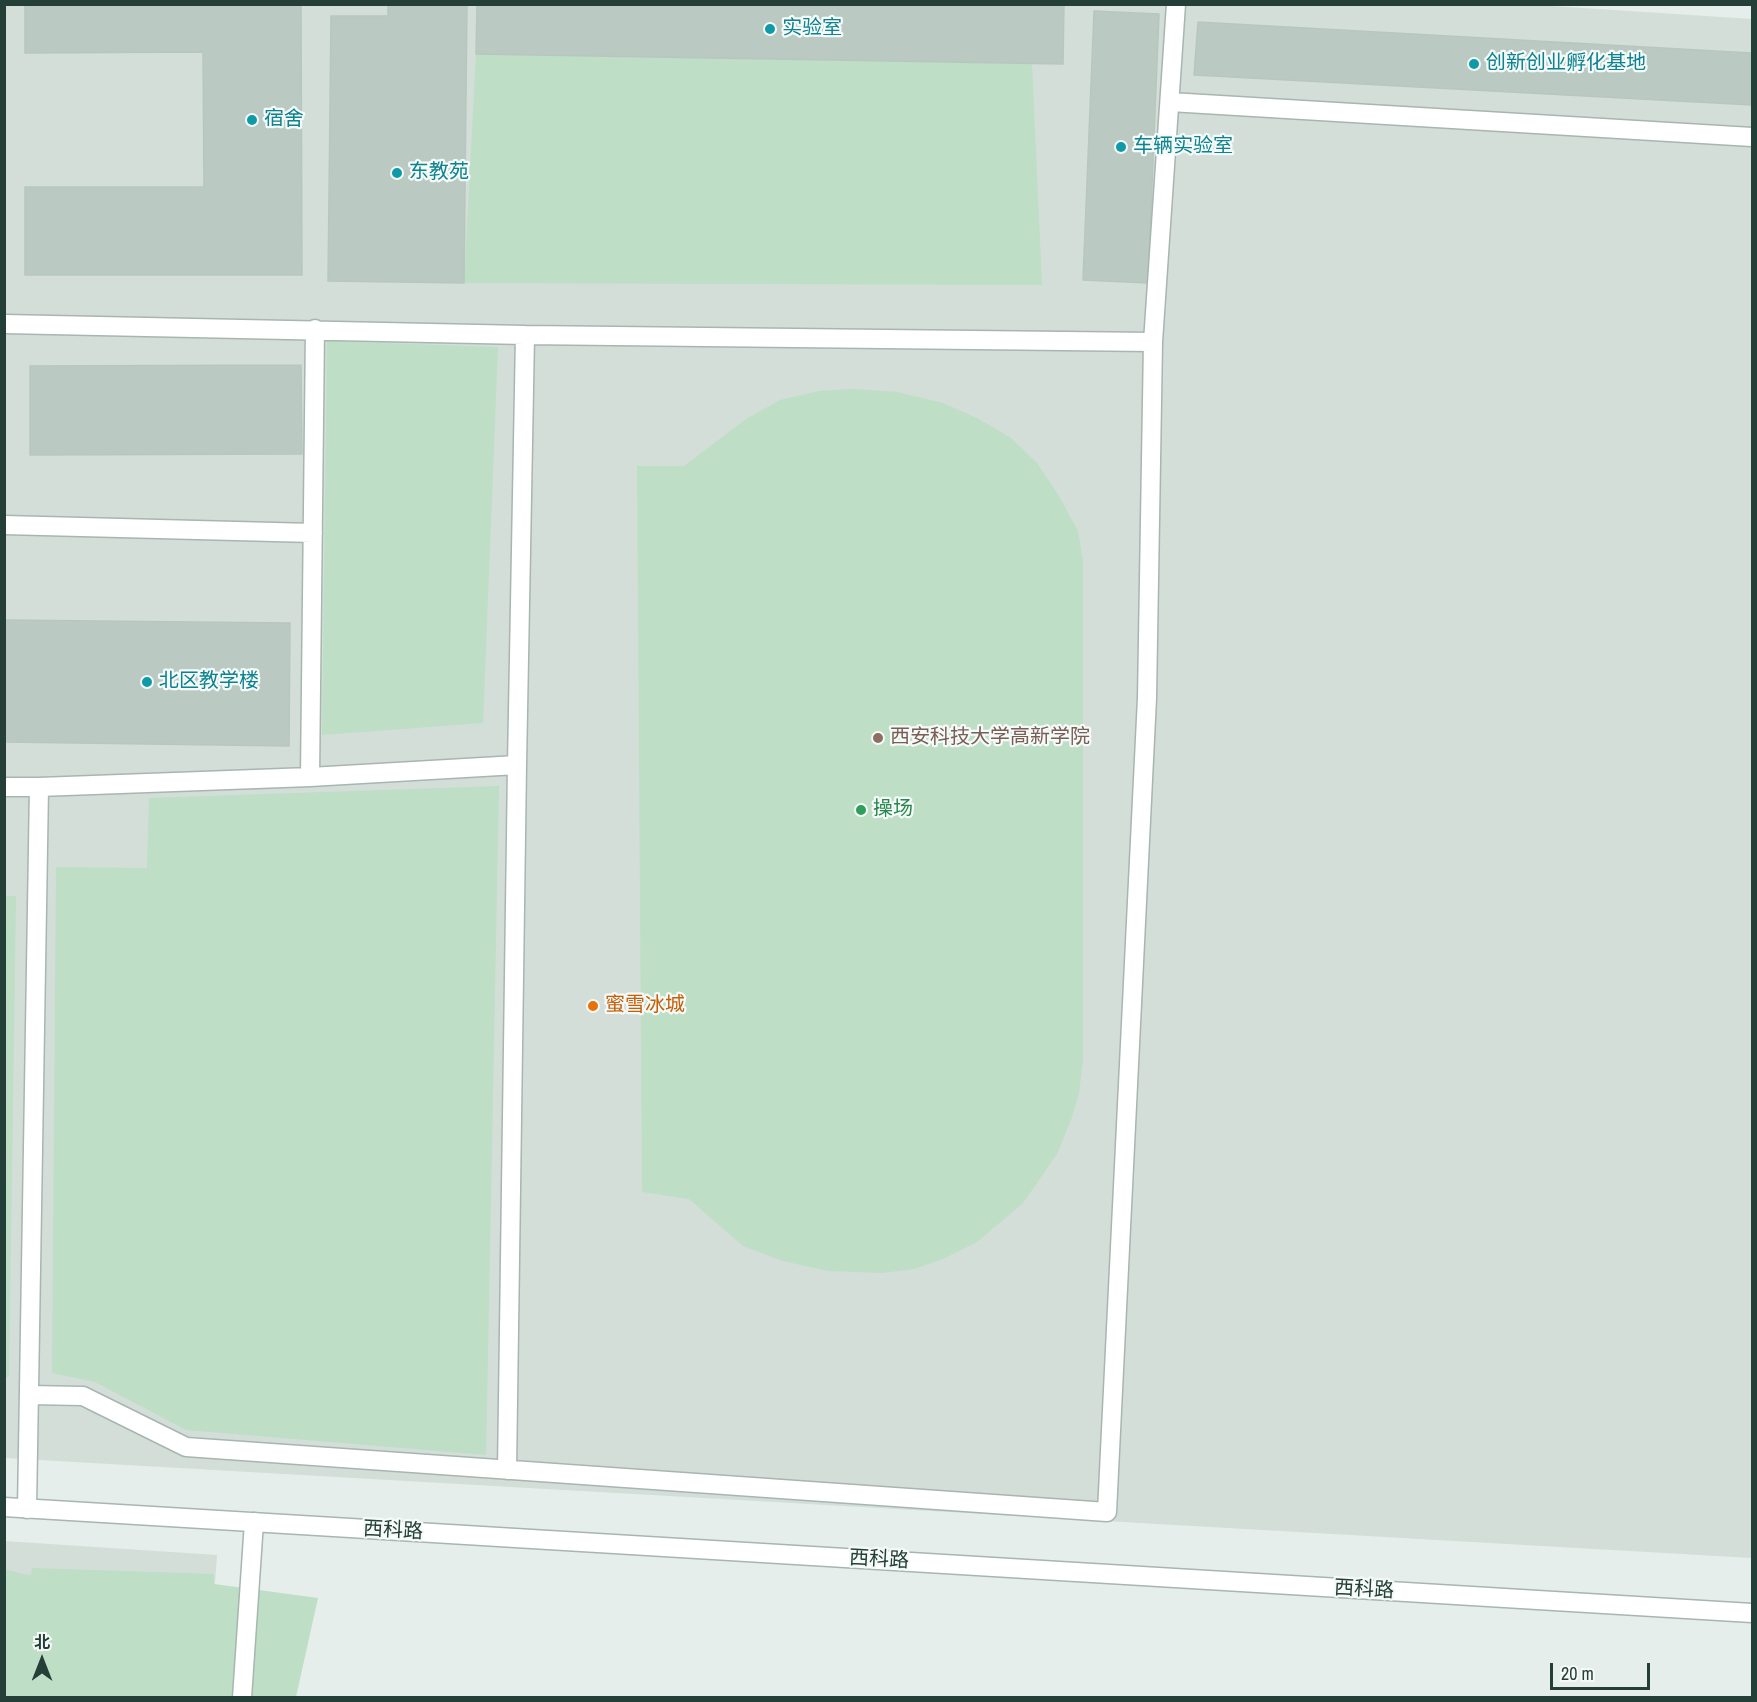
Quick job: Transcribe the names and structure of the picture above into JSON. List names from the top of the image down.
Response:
{
  "streets": {
    "street": ["西科路"]
  },
  "places": [
    "实验室",
    "创新创业孵化基地",
    "宿舍",
    "车辆实验室",
    "东教苑",
    "北区教学楼",
    "西安科技大学高新学院",
    "操场",
    "蜜雪冰城"
  ],
  "scale_bar": "20 m",
  "north": "top"
}
